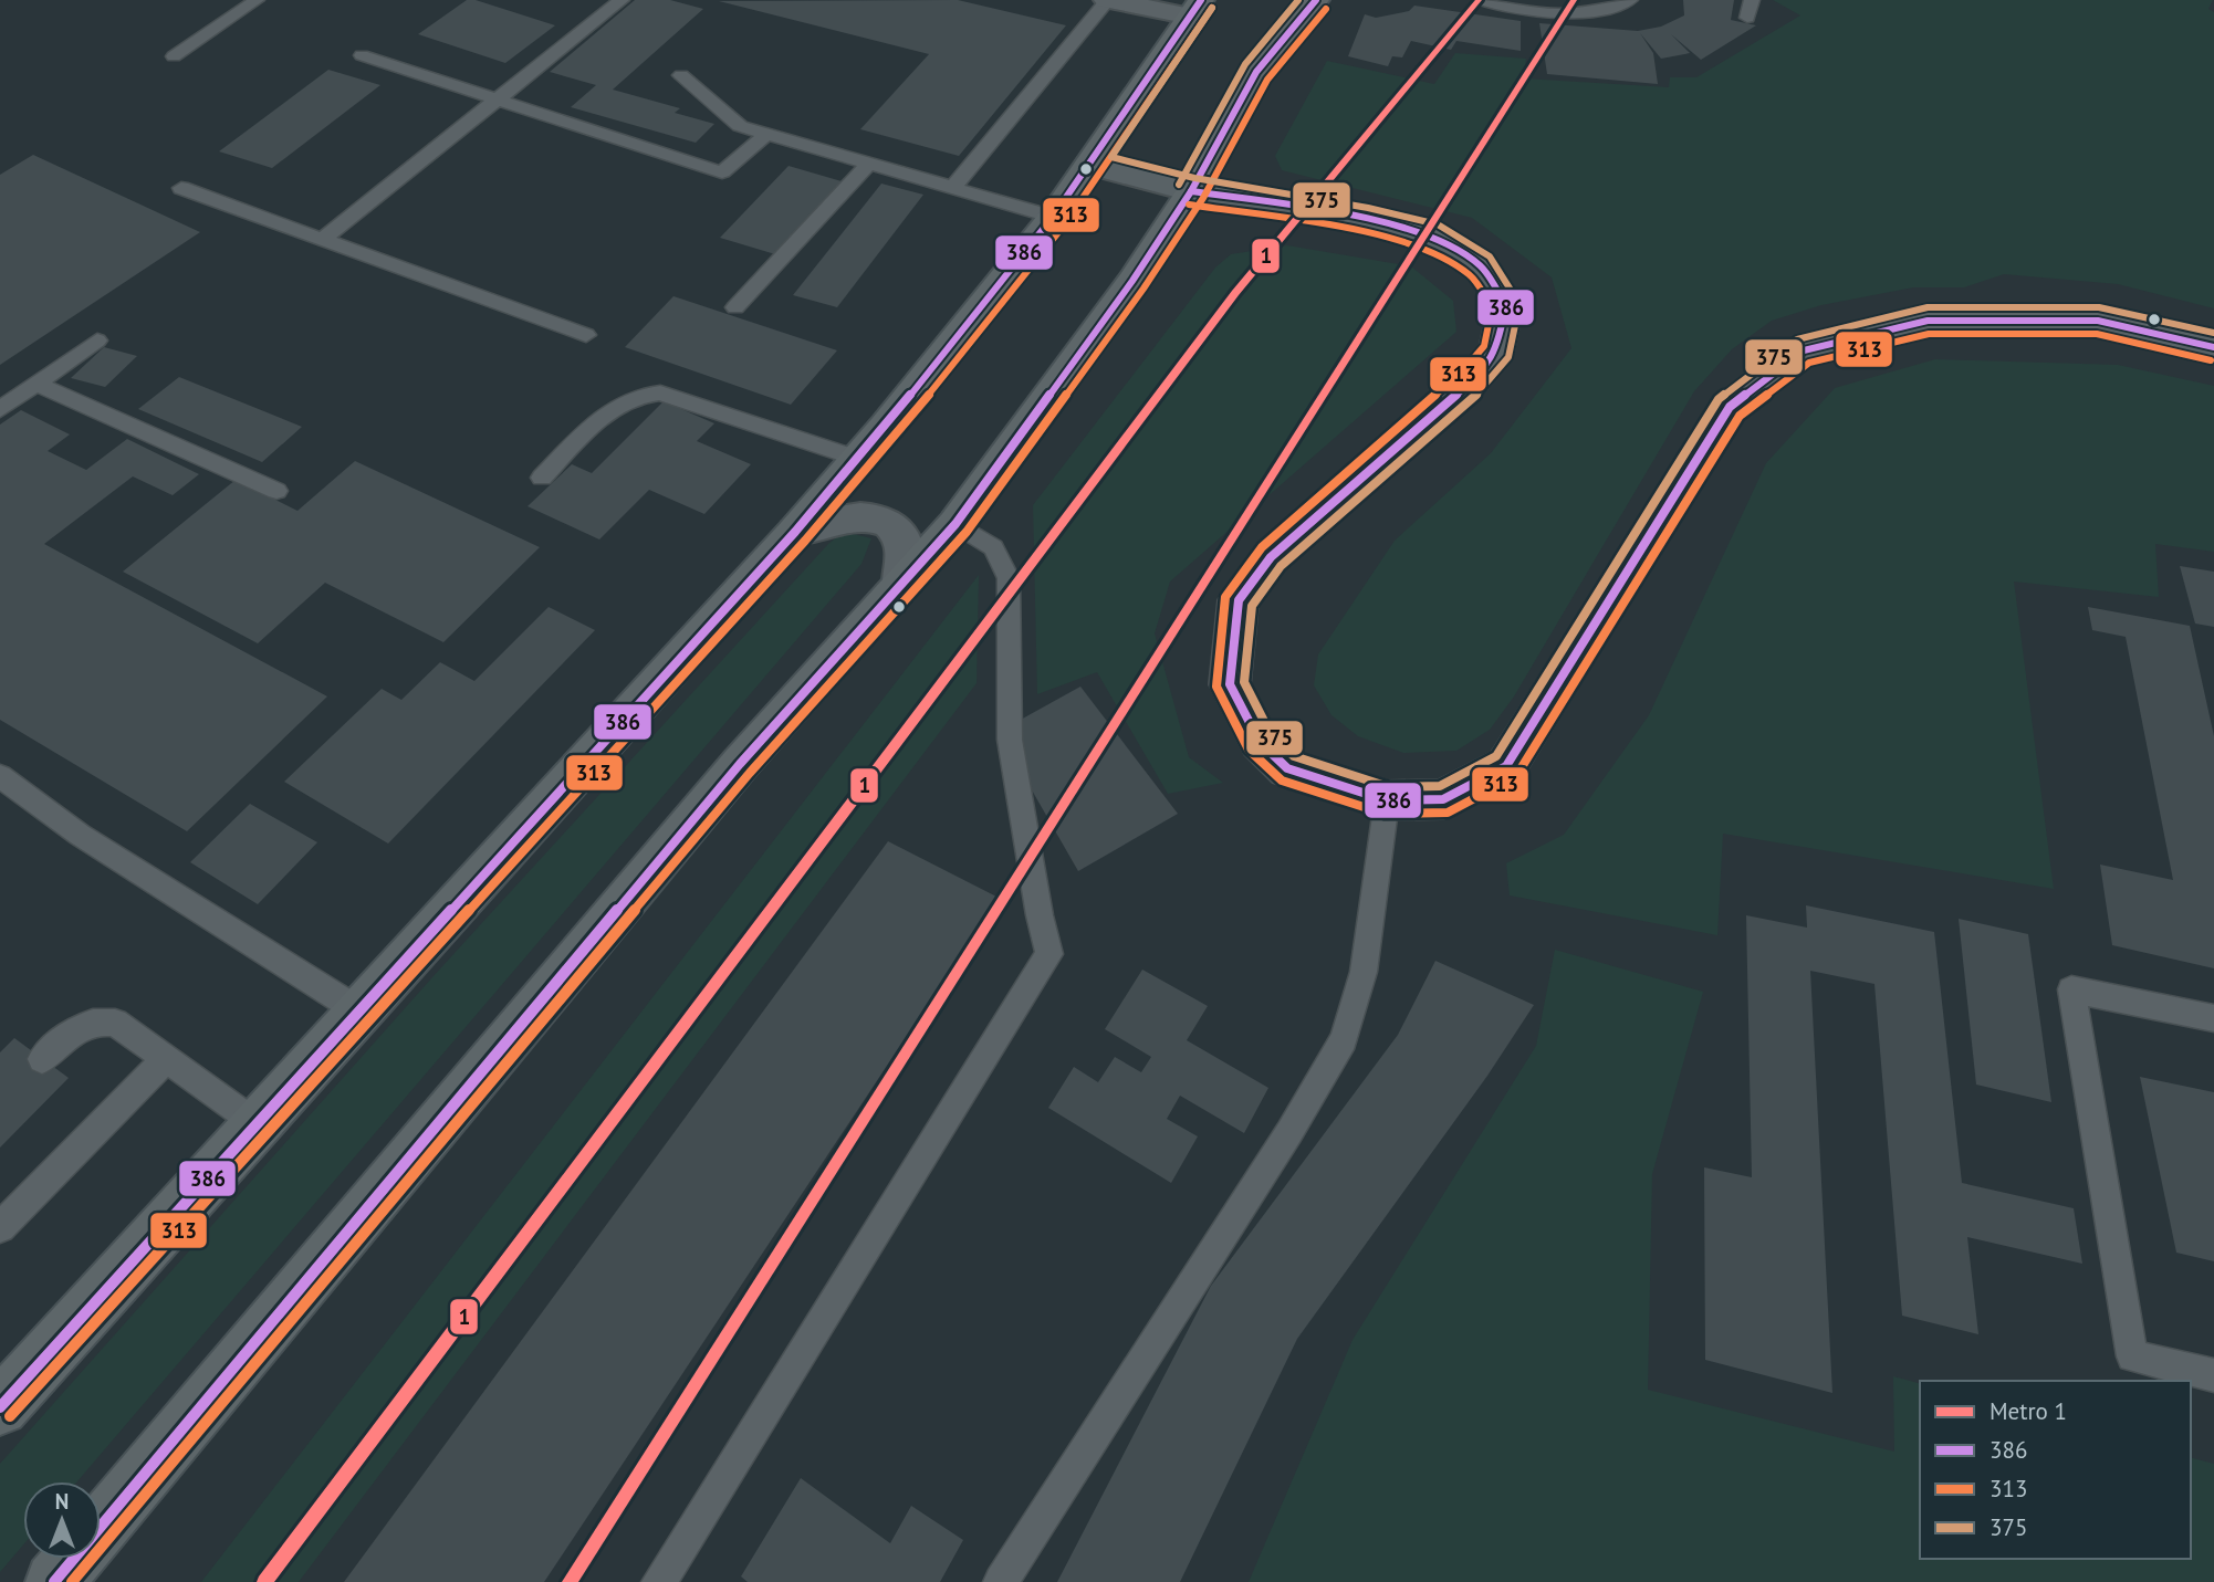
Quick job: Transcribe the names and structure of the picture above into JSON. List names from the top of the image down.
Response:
{
  "lines": [
    "metro line 1",
    "transit line 386",
    "transit line 375",
    "transit line 313"
  ],
  "legend": [
    "Metro 1",
    "386",
    "313",
    "375"
  ],
  "north": "top"
}
